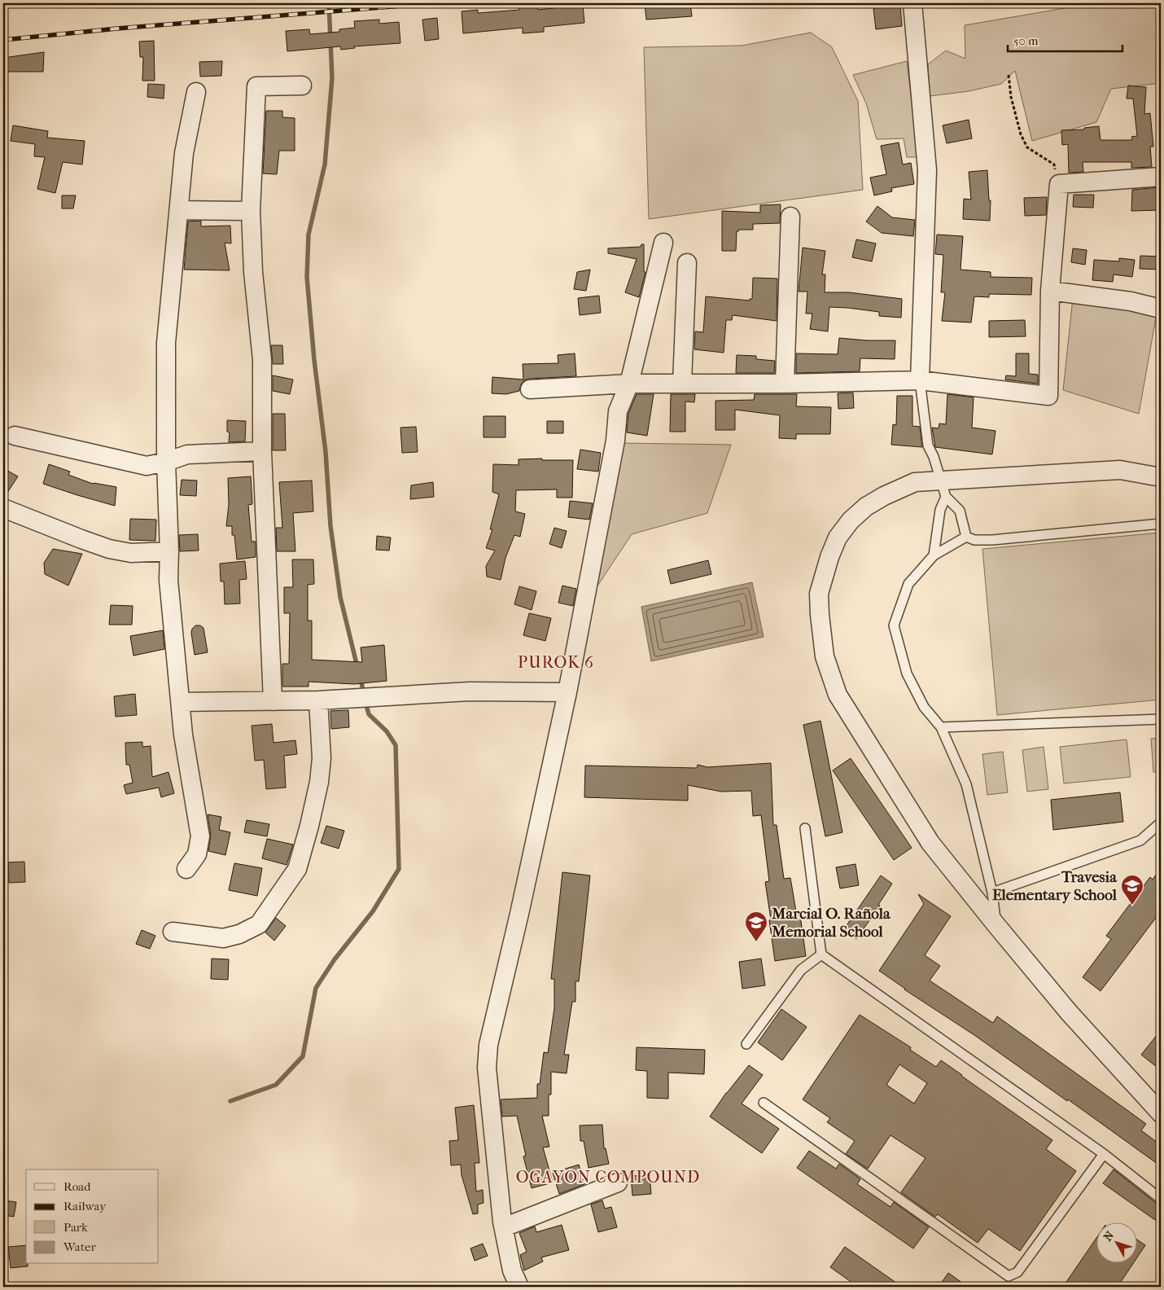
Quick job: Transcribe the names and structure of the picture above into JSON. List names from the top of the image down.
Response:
{
  "districts": ["PUROK 6", "OGAYON COMPOUND"],
  "places": {
    "school or university": ["Travesia Elementary School", "Marcial O. Rañola Memorial School"]
  },
  "legend": [
    "Road",
    "Railway",
    "Park",
    "Water"
  ],
  "scale_bar": "50 m",
  "north": "top left"
}
